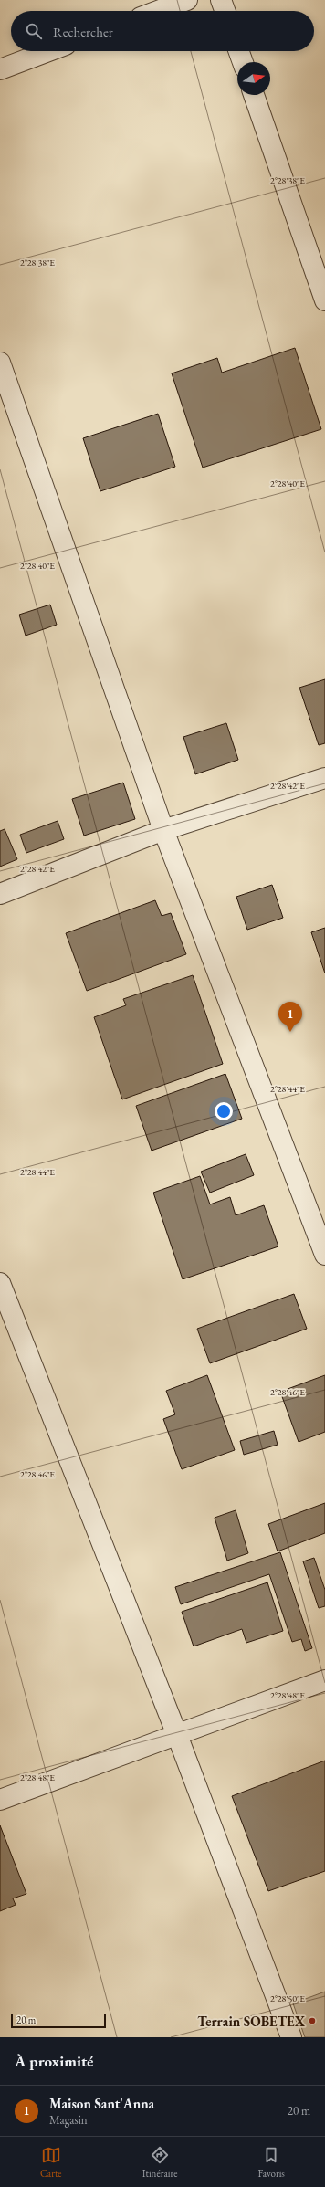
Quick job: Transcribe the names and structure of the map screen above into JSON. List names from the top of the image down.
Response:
{
  "places": ["Terrain SOBETEX"],
  "scale_bar": "20 m",
  "north": "right",
  "page": {
    "search": "Rechercher",
    "pins": "1",
    "scale": "20 m",
    "heading": "À proximité",
    "list": [
      {
        "mark": "1",
        "name": "Maison Sant'Anna",
        "note": "Magasin",
        "value": "20 m"
      }
    ],
    "nav": ["Carte", "Itinéraire", "Favoris"]
  },
  "coordinates": [
    "2°28'38\"E",
    "2°28'40\"E",
    "2°28'42\"E",
    "2°28'44\"E",
    "2°28'46\"E",
    "2°28'48\"E",
    "2°28'50\"E"
  ]
}
